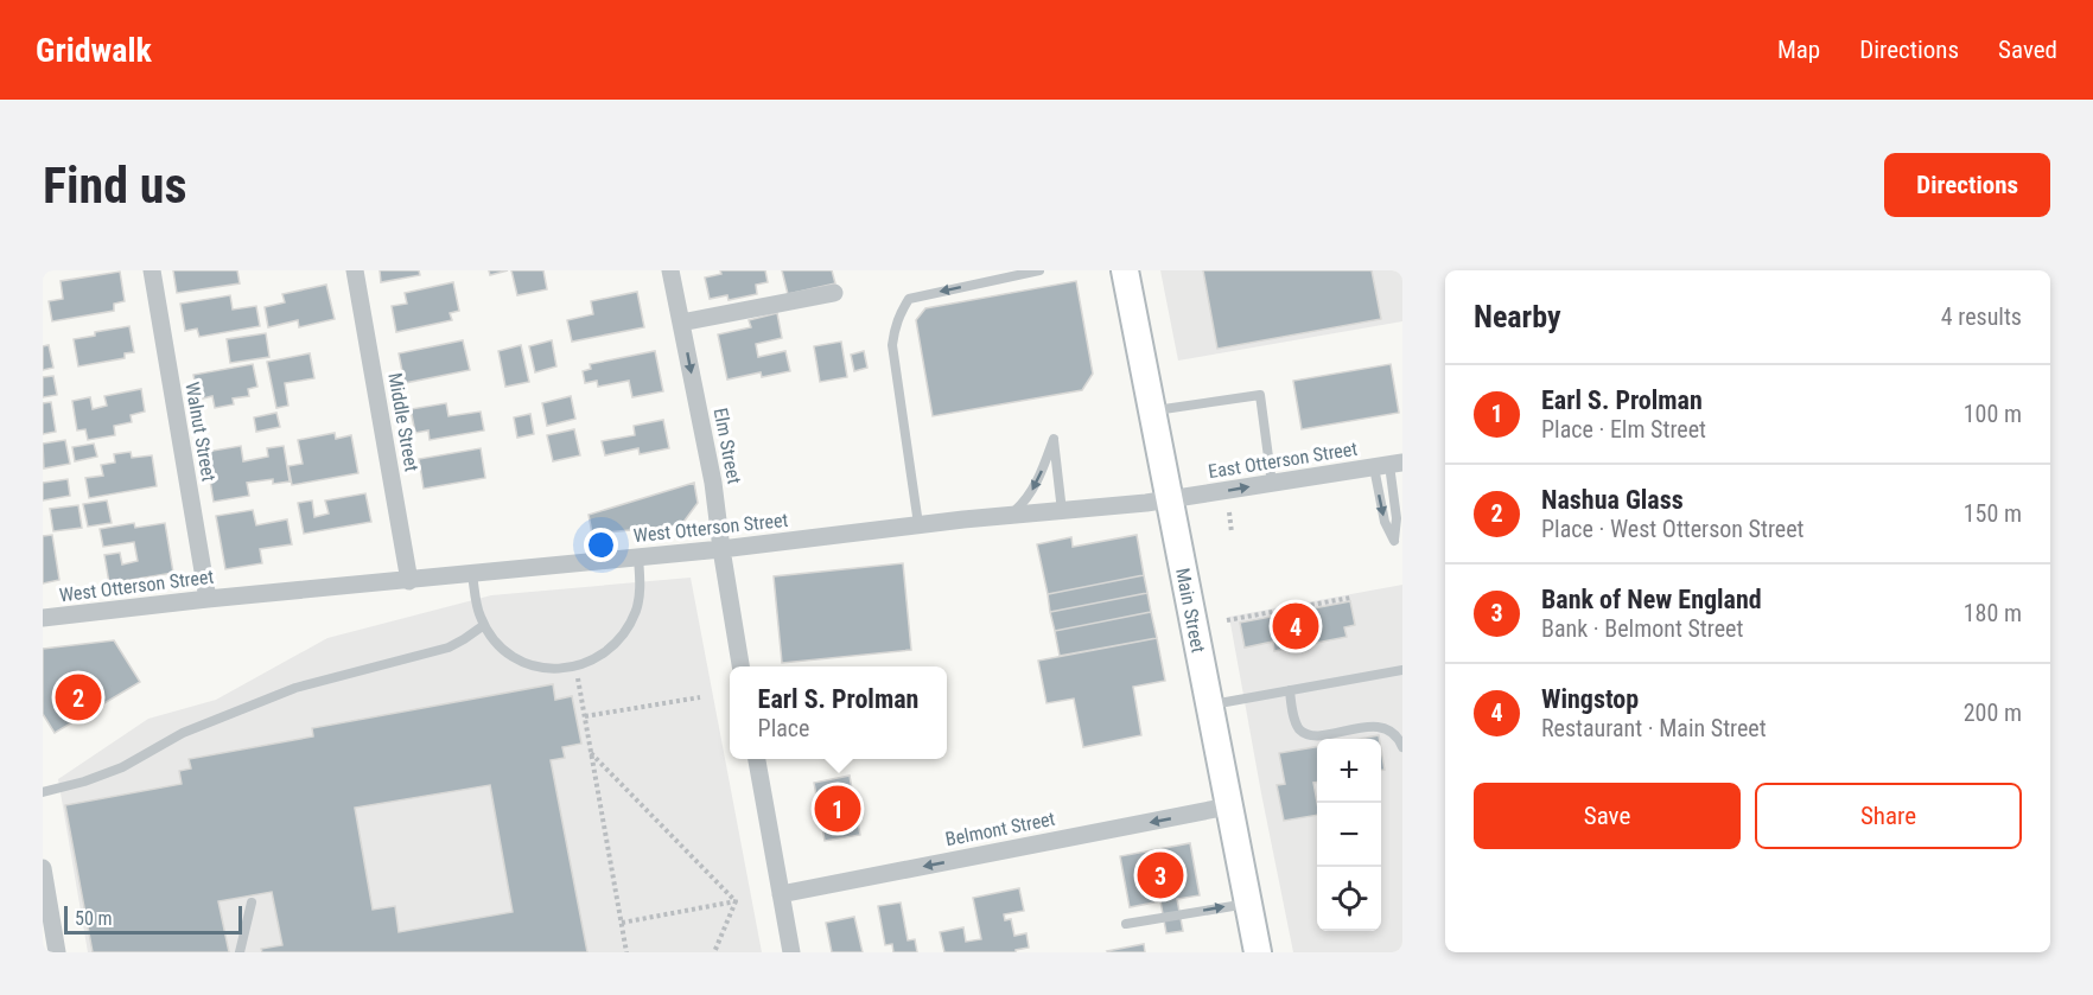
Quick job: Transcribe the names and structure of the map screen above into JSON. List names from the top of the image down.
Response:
{
  "streets": {
    "main road": ["Main Street"],
    "street": [
      "Middle Street",
      "Walnut Street",
      "Elm Street",
      "East Otterson Street",
      "West Otterson Street",
      "Belmont Street"
    ]
  },
  "crossings": [
    ["Middle Street", "West Otterson Street"],
    ["Walnut Street", "West Otterson Street"],
    ["Elm Street", "West Otterson Street"],
    ["East Otterson Street", "West Otterson Street"],
    ["East Otterson Street", "Main Street"],
    ["West Otterson Street", "Main Street"],
    ["Main Street", "Belmont Street"]
  ],
  "one_way": ["Elm Street", "East Otterson Street", "Belmont Street"],
  "scale_bar": "50 m",
  "page": {
    "header": "Gridwalk",
    "nav": ["Map", "Directions", "Saved"],
    "buttons": [
      "Directions",
      ["Save", "Share"]
    ],
    "title": "Find us",
    "heading": ["Nearby", "4 results"],
    "list": [
      {
        "mark": "1",
        "name": "Earl S. Prolman",
        "note": "Place · Elm Street",
        "value": "100 m"
      },
      {
        "mark": "2",
        "name": "Nashua Glass",
        "note": "Place · West Otterson Street",
        "value": "150 m"
      },
      {
        "mark": "3",
        "name": "Bank of New England",
        "note": "Bank · Belmont Street",
        "value": "180 m"
      },
      {
        "mark": "4",
        "name": "Wingstop",
        "note": "Restaurant · Main Street",
        "value": "200 m"
      }
    ],
    "pins": [
      "4",
      "2",
      "1",
      "3"
    ],
    "popup": ["Earl S. Prolman", "Place"],
    "map_buttons": ["+", "−"],
    "scale": "50 m"
  }
}
